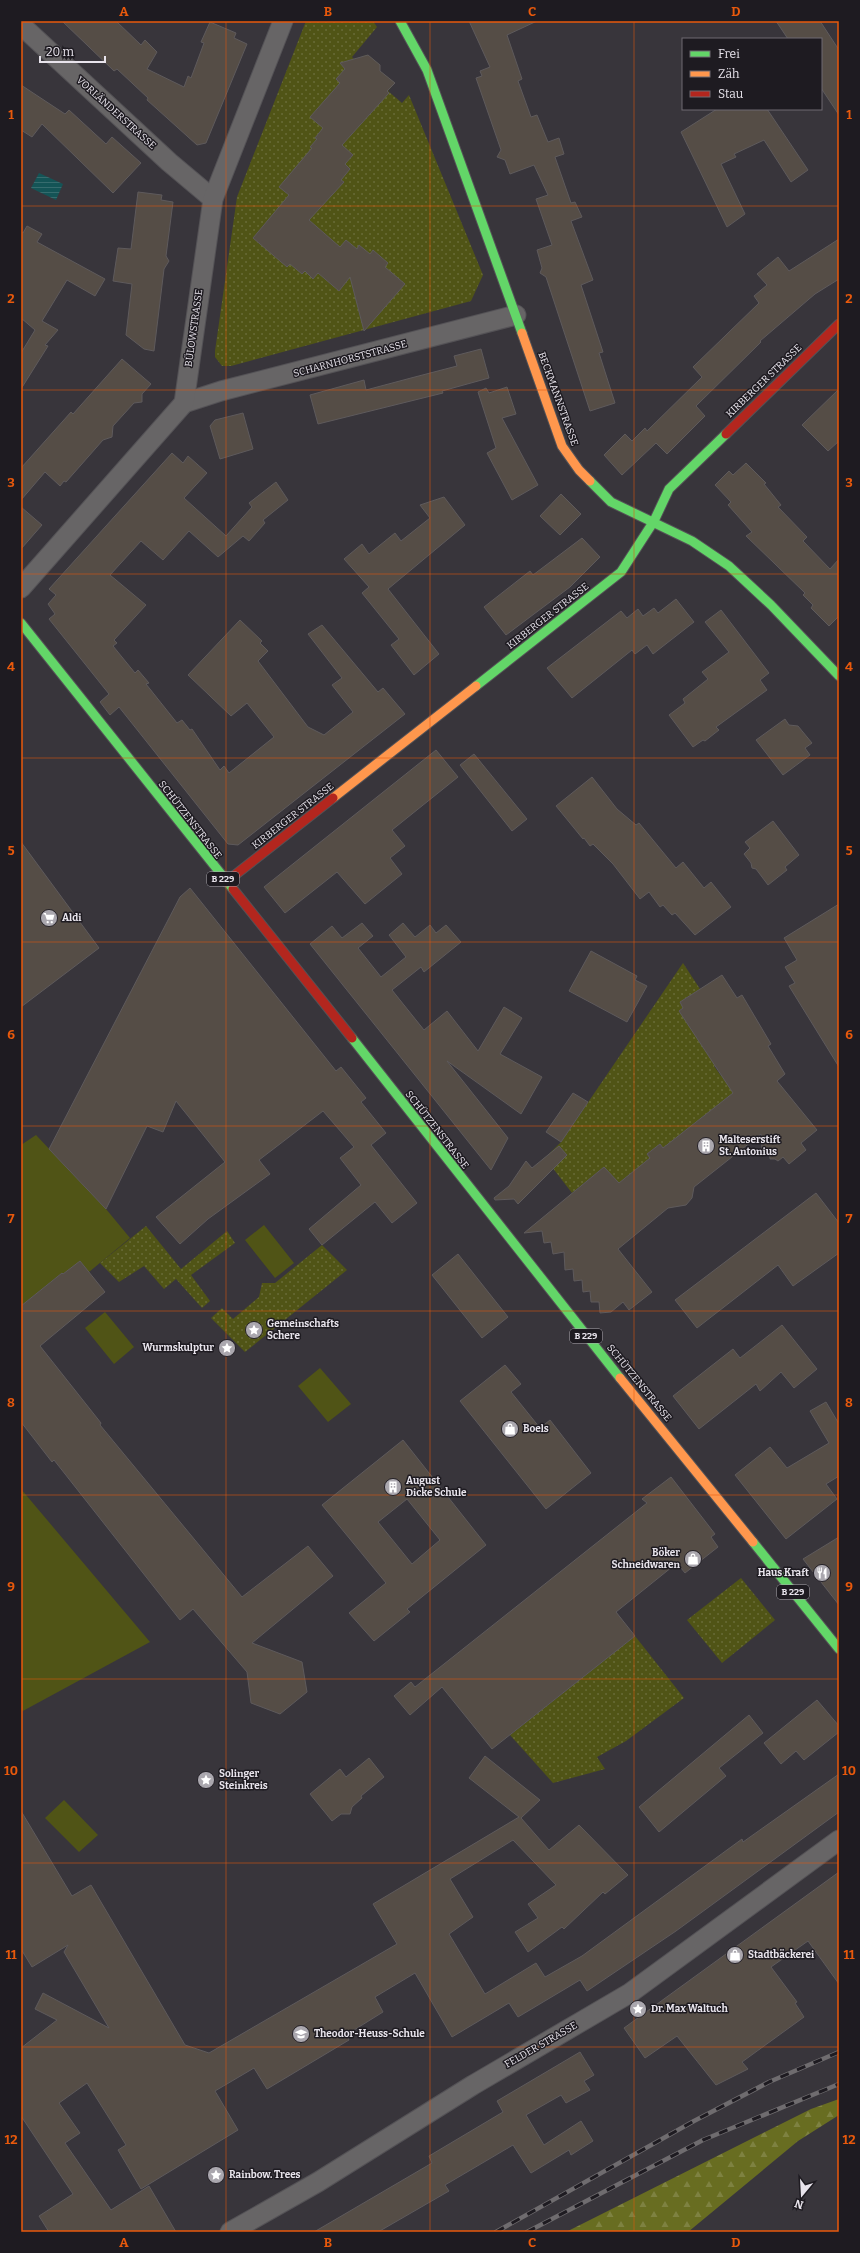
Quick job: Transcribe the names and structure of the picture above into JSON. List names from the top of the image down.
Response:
{
  "streets": {
    "street": [
      "VORLÄNDERSTRASSE",
      "BÜLOWSTRASSE",
      "SCHARNHORSTSTRASSE",
      "KIRBERGER STRASSE",
      "BECKMANNSTRASSE",
      "SCHÜTZENSTRASSE",
      "B 229",
      "FELDER STRASSE"
    ]
  },
  "crossings": [
    ["VORLÄNDERSTRASSE", "BÜLOWSTRASSE"],
    ["BÜLOWSTRASSE", "SCHARNHORSTSTRASSE"],
    ["SCHARNHORSTSTRASSE", "BECKMANNSTRASSE"],
    ["KIRBERGER STRASSE", "BECKMANNSTRASSE"],
    ["KIRBERGER STRASSE", "SCHÜTZENSTRASSE"]
  ],
  "places": {
    "supermarket": ["Aldi"],
    "building": ["Malteserstift St. Antonius", "August Dicke Schule"],
    "place": [
      "Gemeinschafts Schere",
      "Wurmskulptur",
      "Solinger Steinkreis",
      "Dr. Max Waltuch",
      "Rainbow. Trees"
    ],
    "shop": ["Boels", "Böker Schneidwaren", "Stadtbäckerei"],
    "restaurant": ["Haus Kraft"],
    "school or university": ["Theodor-Heuss-Schule"]
  },
  "legend": ["Frei", "Zäh", "Stau"],
  "scale_bar": "20 m",
  "north": "bottom",
  "grid": {
    "columns": [
      "A",
      "B",
      "C",
      "D"
    ],
    "rows": [
      "1",
      "2",
      "3",
      "4",
      "5",
      "6",
      "7",
      "8",
      "9",
      "10",
      "11",
      "12"
    ]
  }
}
